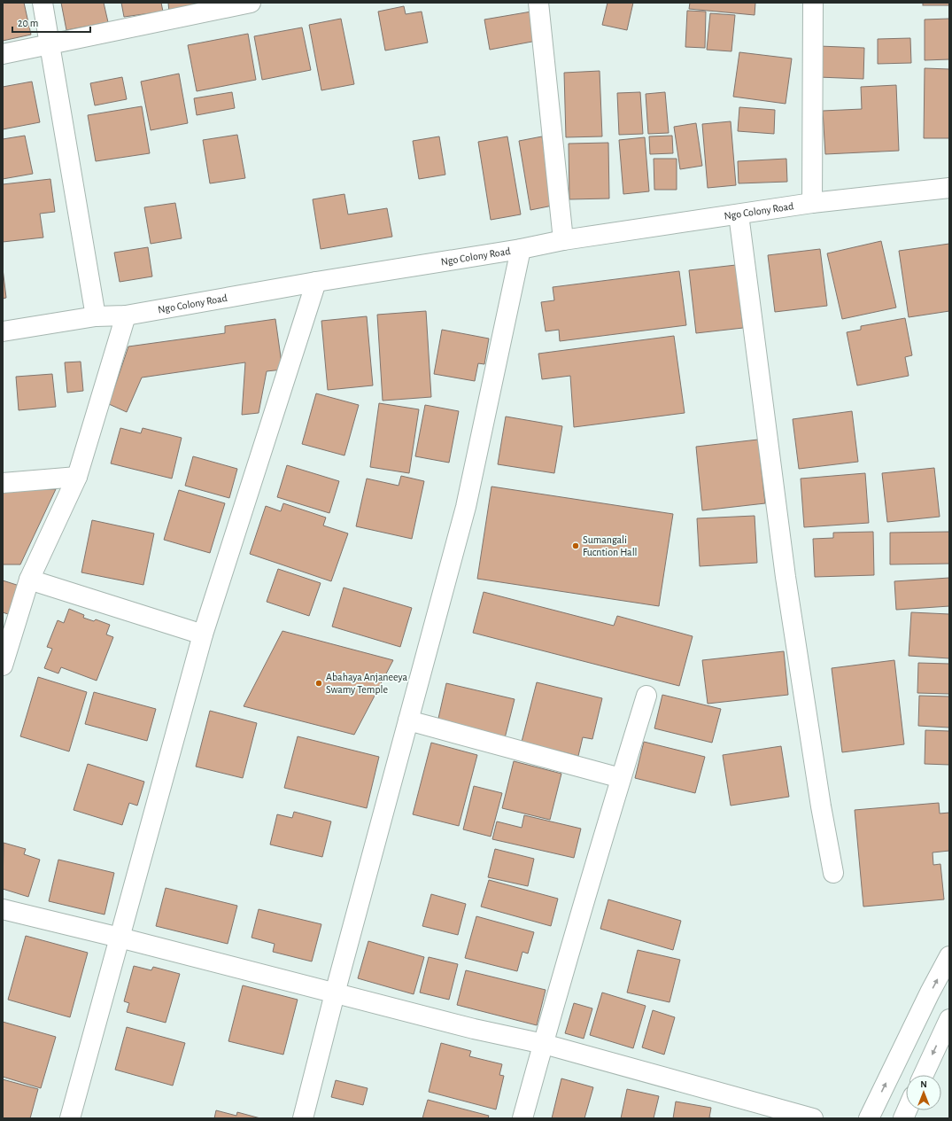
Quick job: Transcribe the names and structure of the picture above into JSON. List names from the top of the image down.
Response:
{
  "streets": {
    "street": ["Ngo Colony Road"]
  },
  "places": ["Sumangali Fucntion Hall", "Abahaya Anjaneeya Swamy Temple"],
  "scale_bar": "20 m",
  "north": "top"
}
